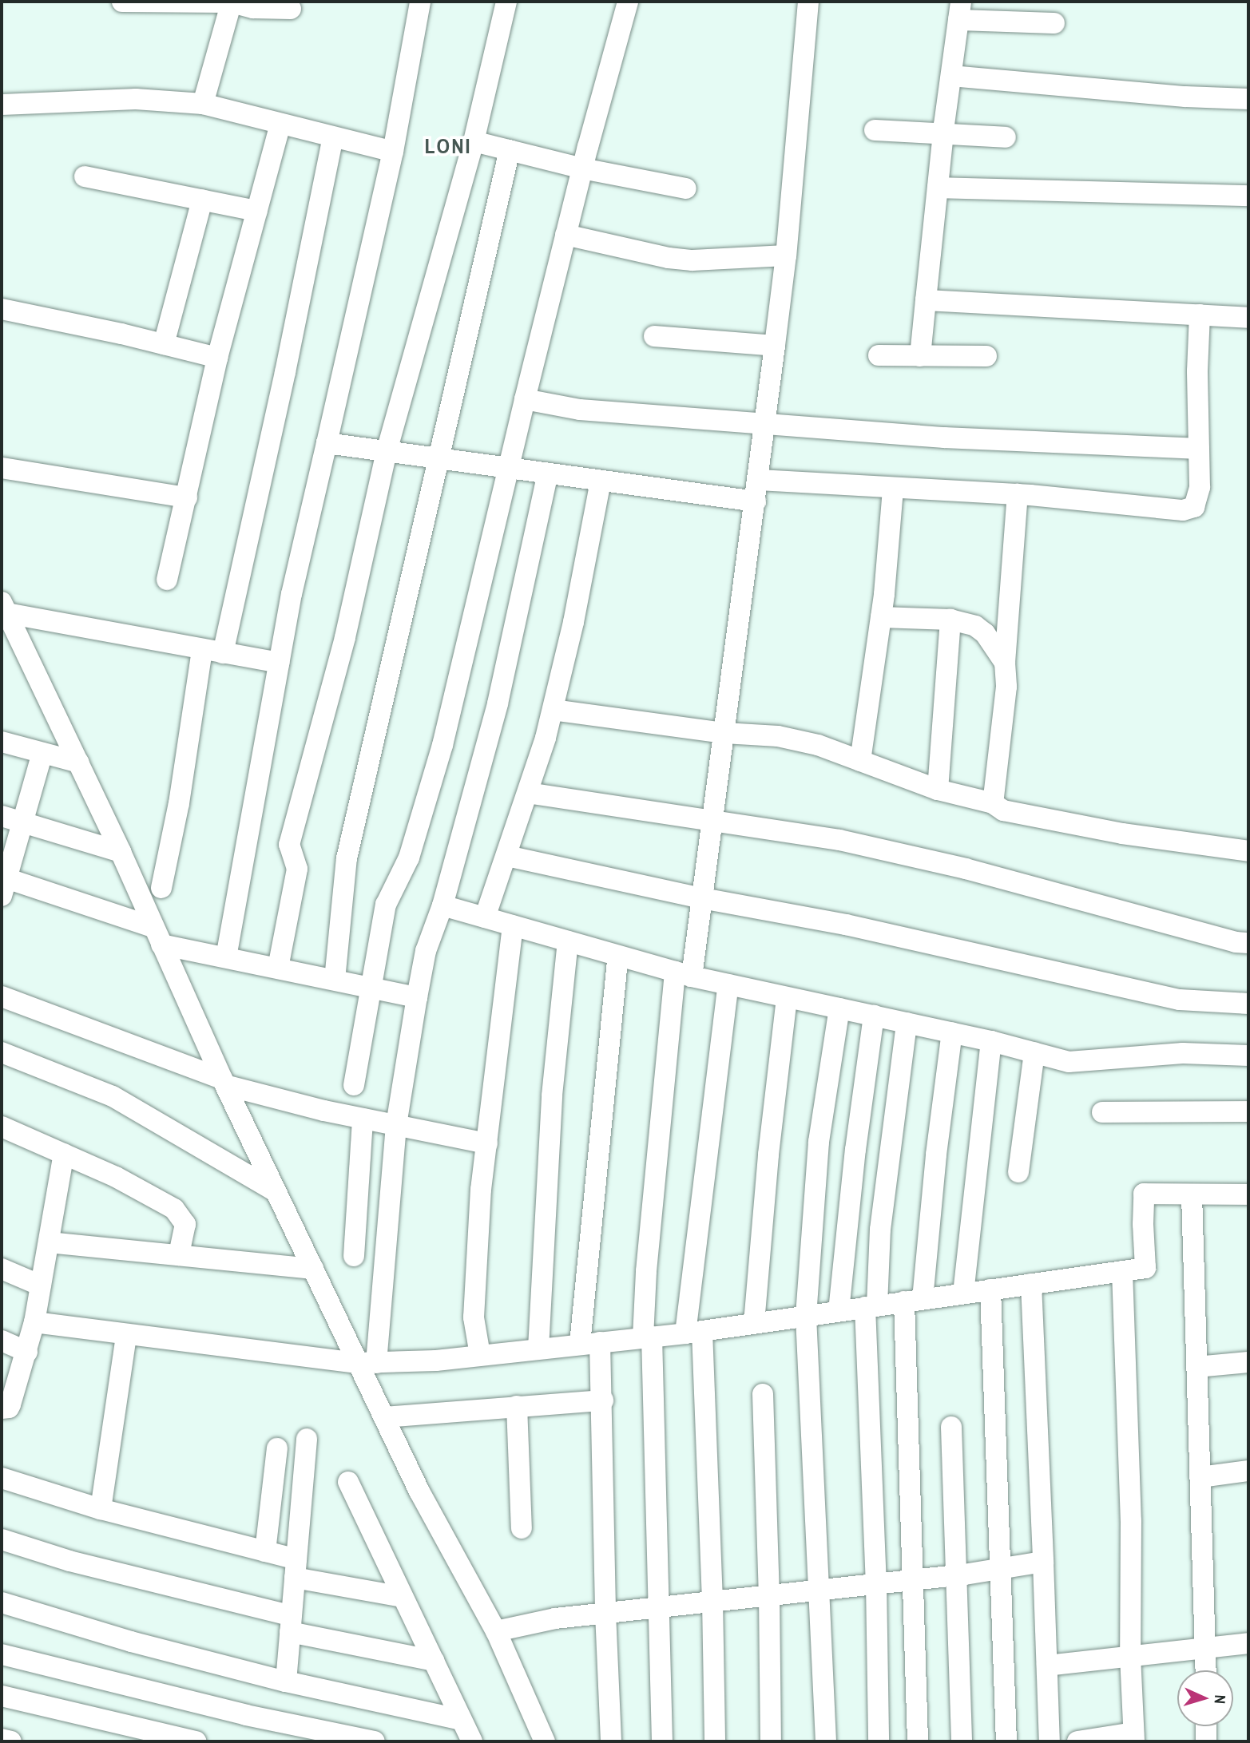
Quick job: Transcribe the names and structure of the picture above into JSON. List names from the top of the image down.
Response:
{
  "districts": ["LONI"],
  "north": "right"
}
